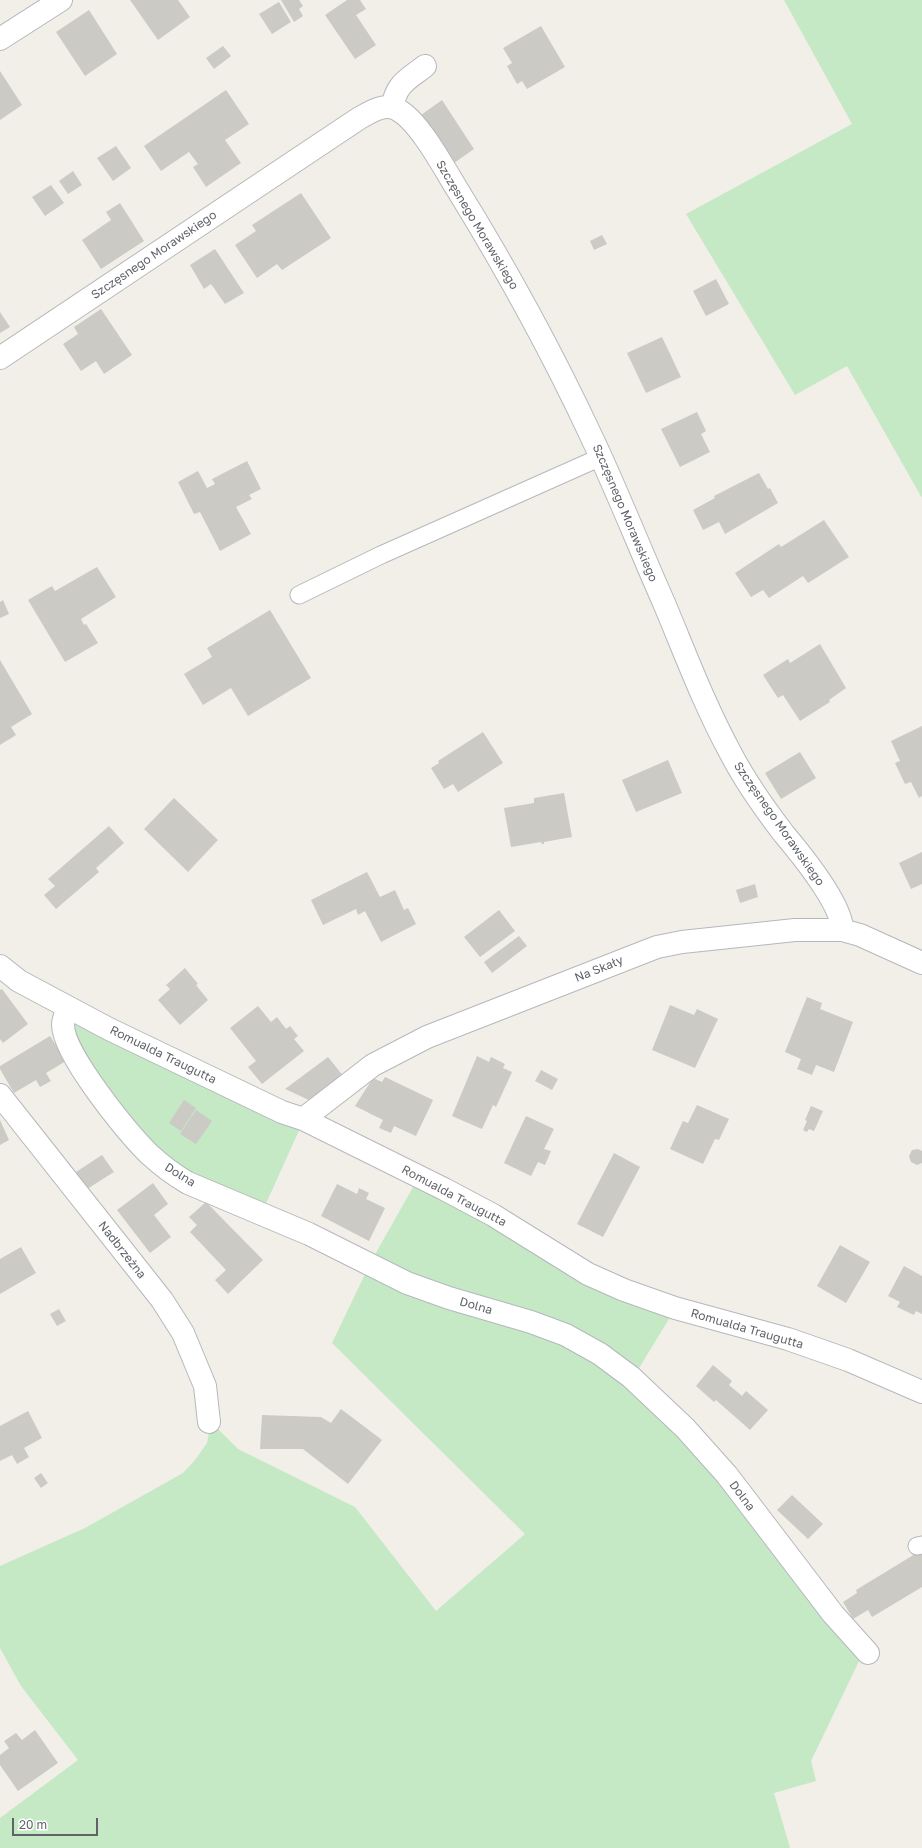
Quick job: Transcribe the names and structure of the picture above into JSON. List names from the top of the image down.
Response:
{
  "streets": {
    "street": [
      "Szczęsnego Morawskiego",
      "Na Skały",
      "Romualda Traugutta",
      "Dolna",
      "Nadbrzeżna"
    ]
  },
  "crossings": [
    ["Szczęsnego Morawskiego", "Na Skały"],
    ["Na Skały", "Romualda Traugutta"],
    ["Romualda Traugutta", "Dolna"]
  ],
  "scale_bar": "20 m"
}
